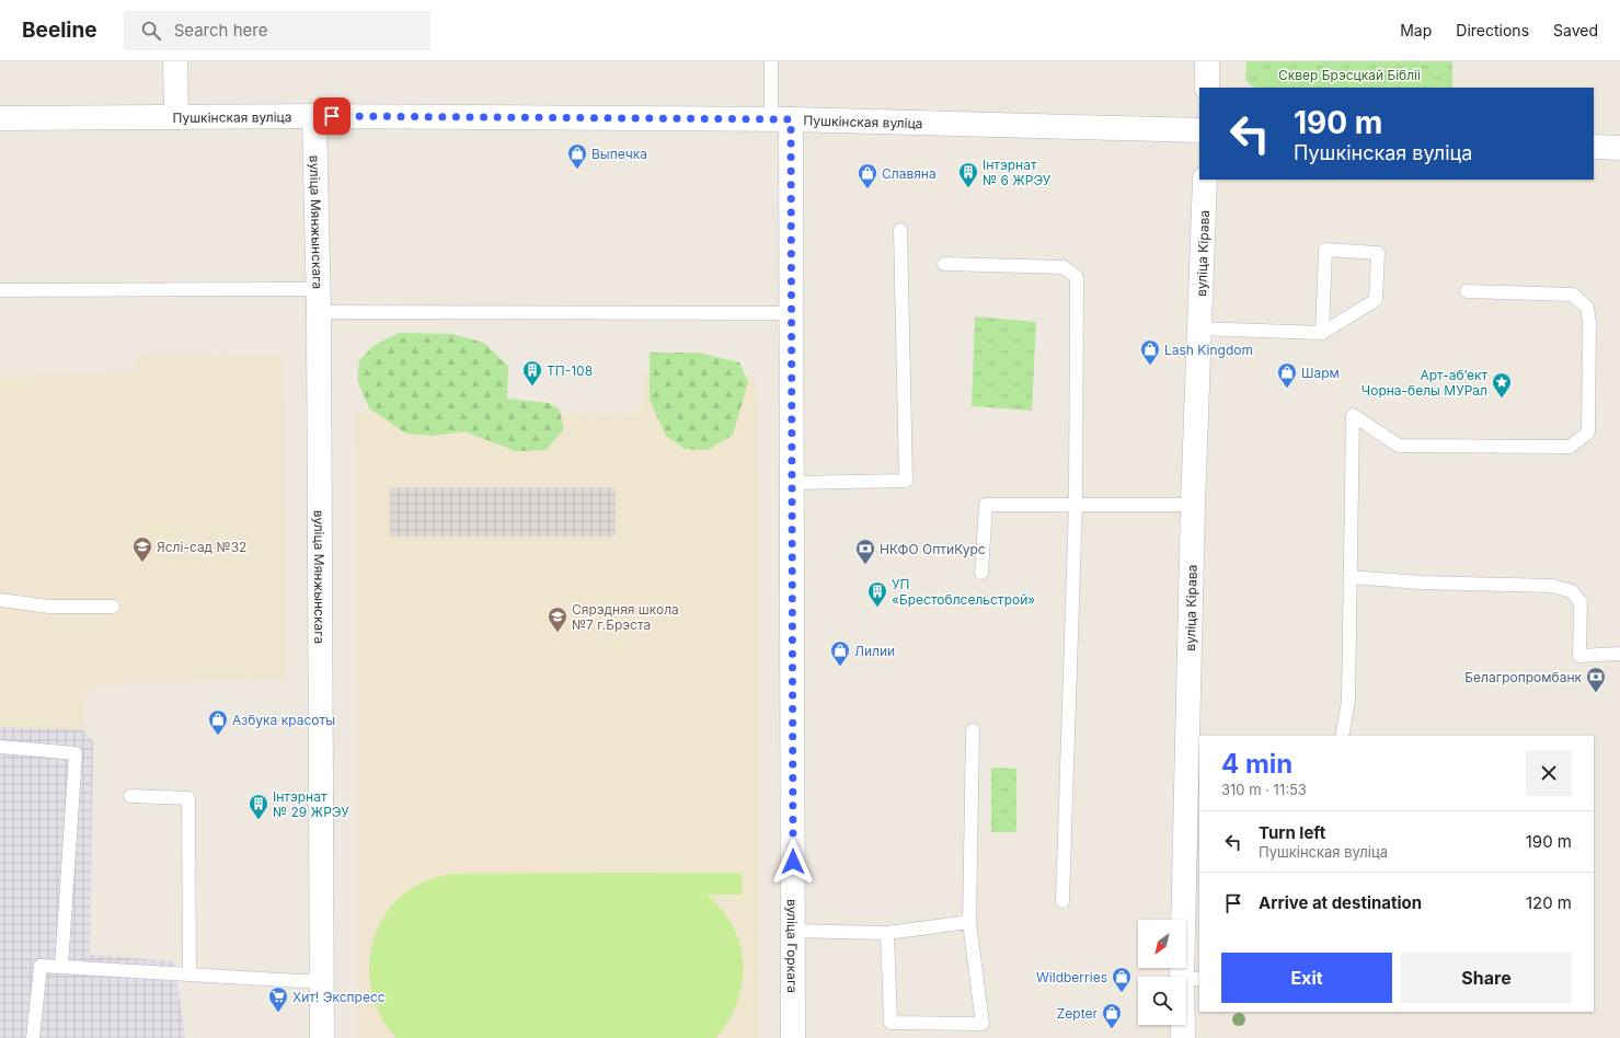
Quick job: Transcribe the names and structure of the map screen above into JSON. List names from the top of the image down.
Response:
{
  "streets": {
    "street": [
      "Пушкінская вуліца",
      "вуліца Мянжынскага",
      "вуліца Кірава",
      "вуліца Горкага"
    ]
  },
  "crossings": [
    ["Пушкінская вуліца", "вуліца Мянжынскага"],
    ["Пушкінская вуліца", "вуліца Горкага"]
  ],
  "parks": ["Сквер Брэсцкай Бібліі"],
  "places": {
    "shop": [
      "Выпечка",
      "Славяна",
      "Lash Kingdom",
      "Шарм",
      "Лилии",
      "Азбука красоты",
      "Wildberries",
      "Zepter"
    ],
    "building": [
      "Інтэрнат № 6 ЖРЭУ",
      "ТП-108",
      "УП «Брестоблсельстрой»",
      "Інтэрнат № 29 ЖРЭУ"
    ],
    "place": ["Арт-абʼект Чорна-белы МУРал"],
    "school or university": ["Яслі-сад №32", "Сярэдняя школа №7 г.Брэста"],
    "bank": ["НКФО ОптиКурс", "Белагропромбанк"],
    "supermarket": ["Хит! Экспресс"]
  },
  "north": "bottom left",
  "page": {
    "header": "Beeline",
    "search": "Search here",
    "nav": ["Map", "Directions", "Saved"],
    "turn": ["190 m", "Пушкінская вуліца"],
    "heading": ["4 min", "310 m · 11:53"],
    "list": [
      {
        "name": "Turn left",
        "note": "Пушкінская вуліца",
        "value": "190 m"
      },
      {
        "name": "Arrive at destination",
        "value": "120 m"
      }
    ],
    "buttons": ["Exit", "Share"]
  }
}
